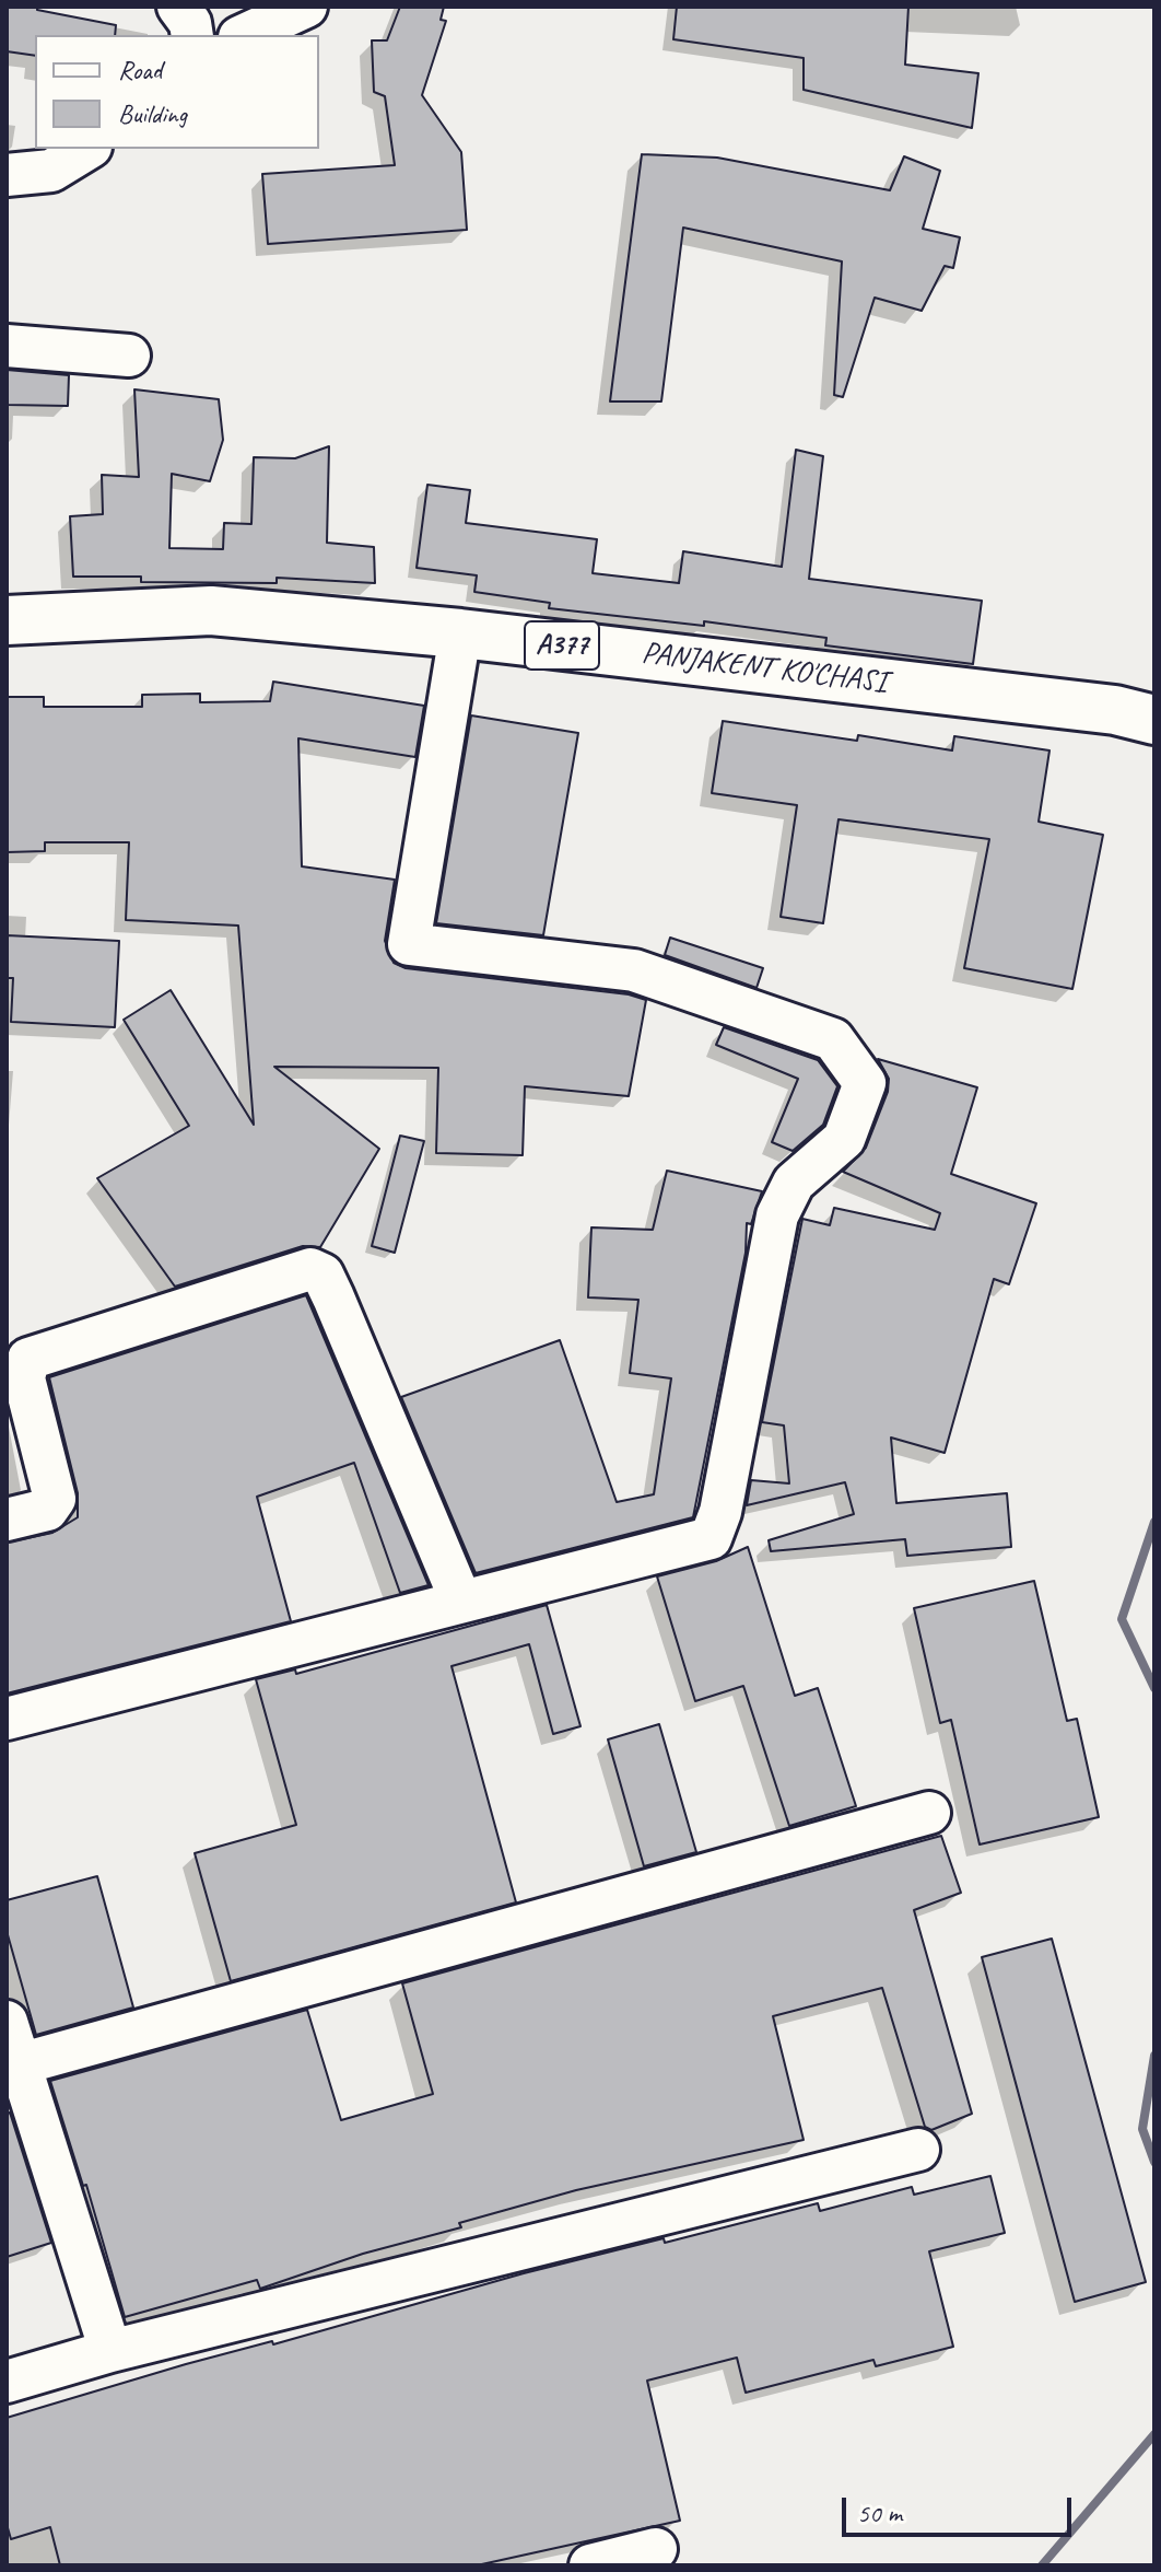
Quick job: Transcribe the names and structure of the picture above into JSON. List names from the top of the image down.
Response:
{
  "streets": {
    "main road": ["A377", "PANJAKENT KO'CHASI"]
  },
  "legend": ["Road", "Building"],
  "scale_bar": "50 m"
}
